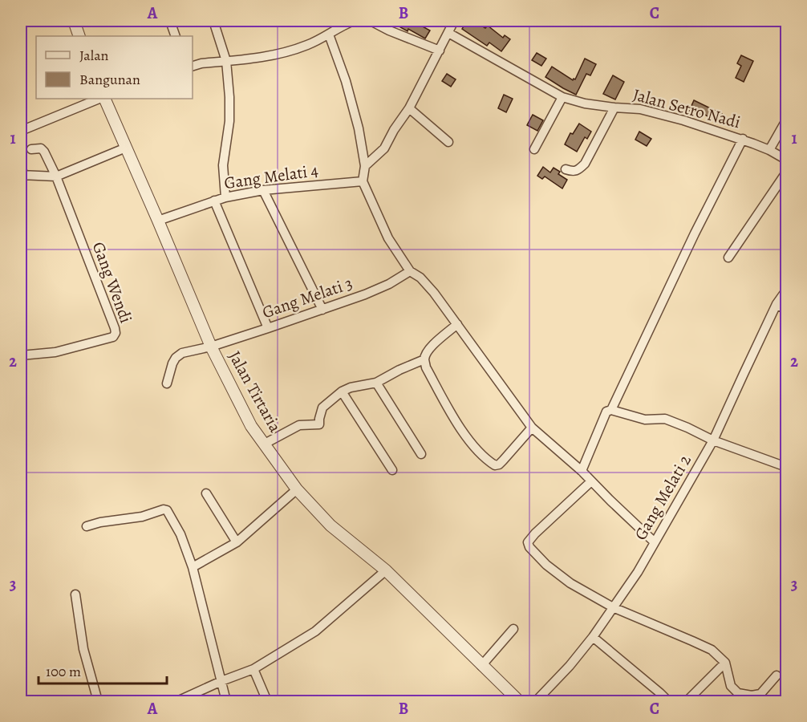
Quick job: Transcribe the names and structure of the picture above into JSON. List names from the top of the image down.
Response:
{
  "streets": {
    "street": [
      "Jalan Setro Nadi",
      "Gang Melati 4",
      "Gang Wendi",
      "Gang Melati 3",
      "Jalan Tirtaria",
      "Gang Melati 2"
    ]
  },
  "crossings": [
    ["Gang Melati 4", "Jalan Tirtaria"],
    ["Gang Melati 3", "Jalan Tirtaria"]
  ],
  "legend": ["Jalan", "Bangunan"],
  "scale_bar": "100 m",
  "grid": {
    "columns": ["A", "B", "C"],
    "rows": ["1", "2", "3"]
  }
}
